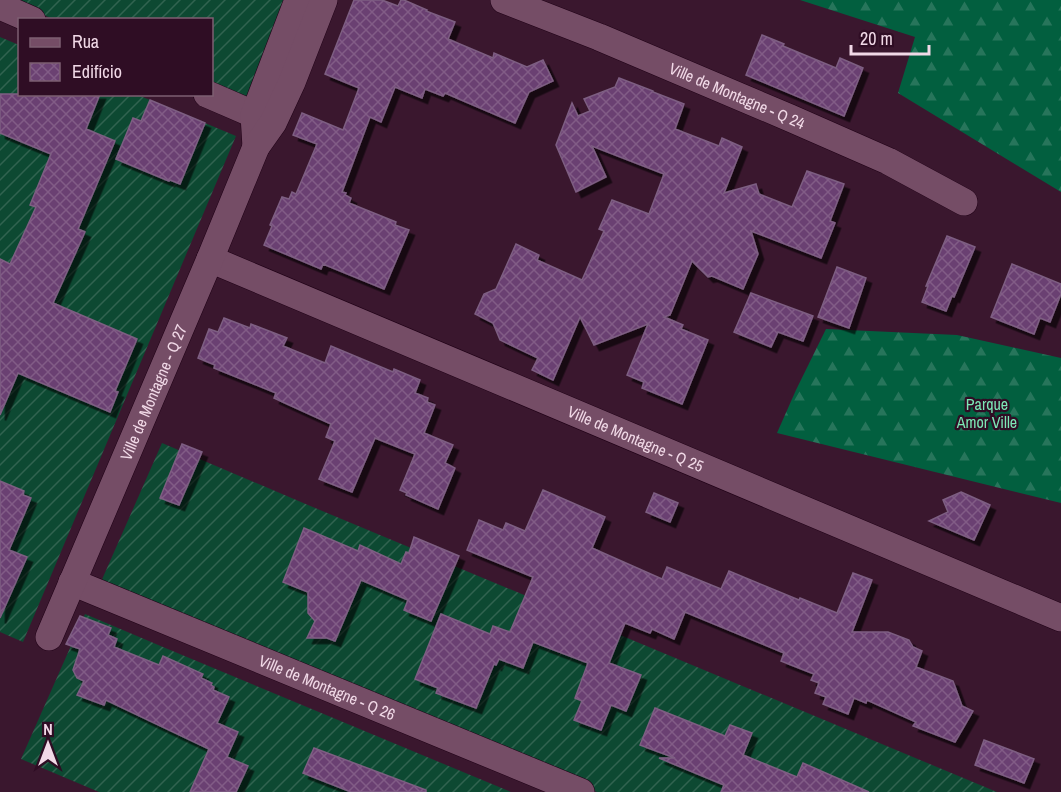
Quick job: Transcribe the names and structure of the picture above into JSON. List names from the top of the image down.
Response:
{
  "streets": {
    "street": [
      "Ville de Montagne - Q 24",
      "Ville de Montagne - Q 27",
      "Ville de Montagne - Q 25",
      "Ville de Montagne - Q 26"
    ]
  },
  "crossings": [
    ["Ville de Montagne - Q 27", "Ville de Montagne - Q 25"],
    ["Ville de Montagne - Q 27", "Ville de Montagne - Q 26"]
  ],
  "parks": ["Parque Amor Ville"],
  "legend": ["Rua", "Edifício"],
  "scale_bar": "20 m",
  "north": "top"
}
